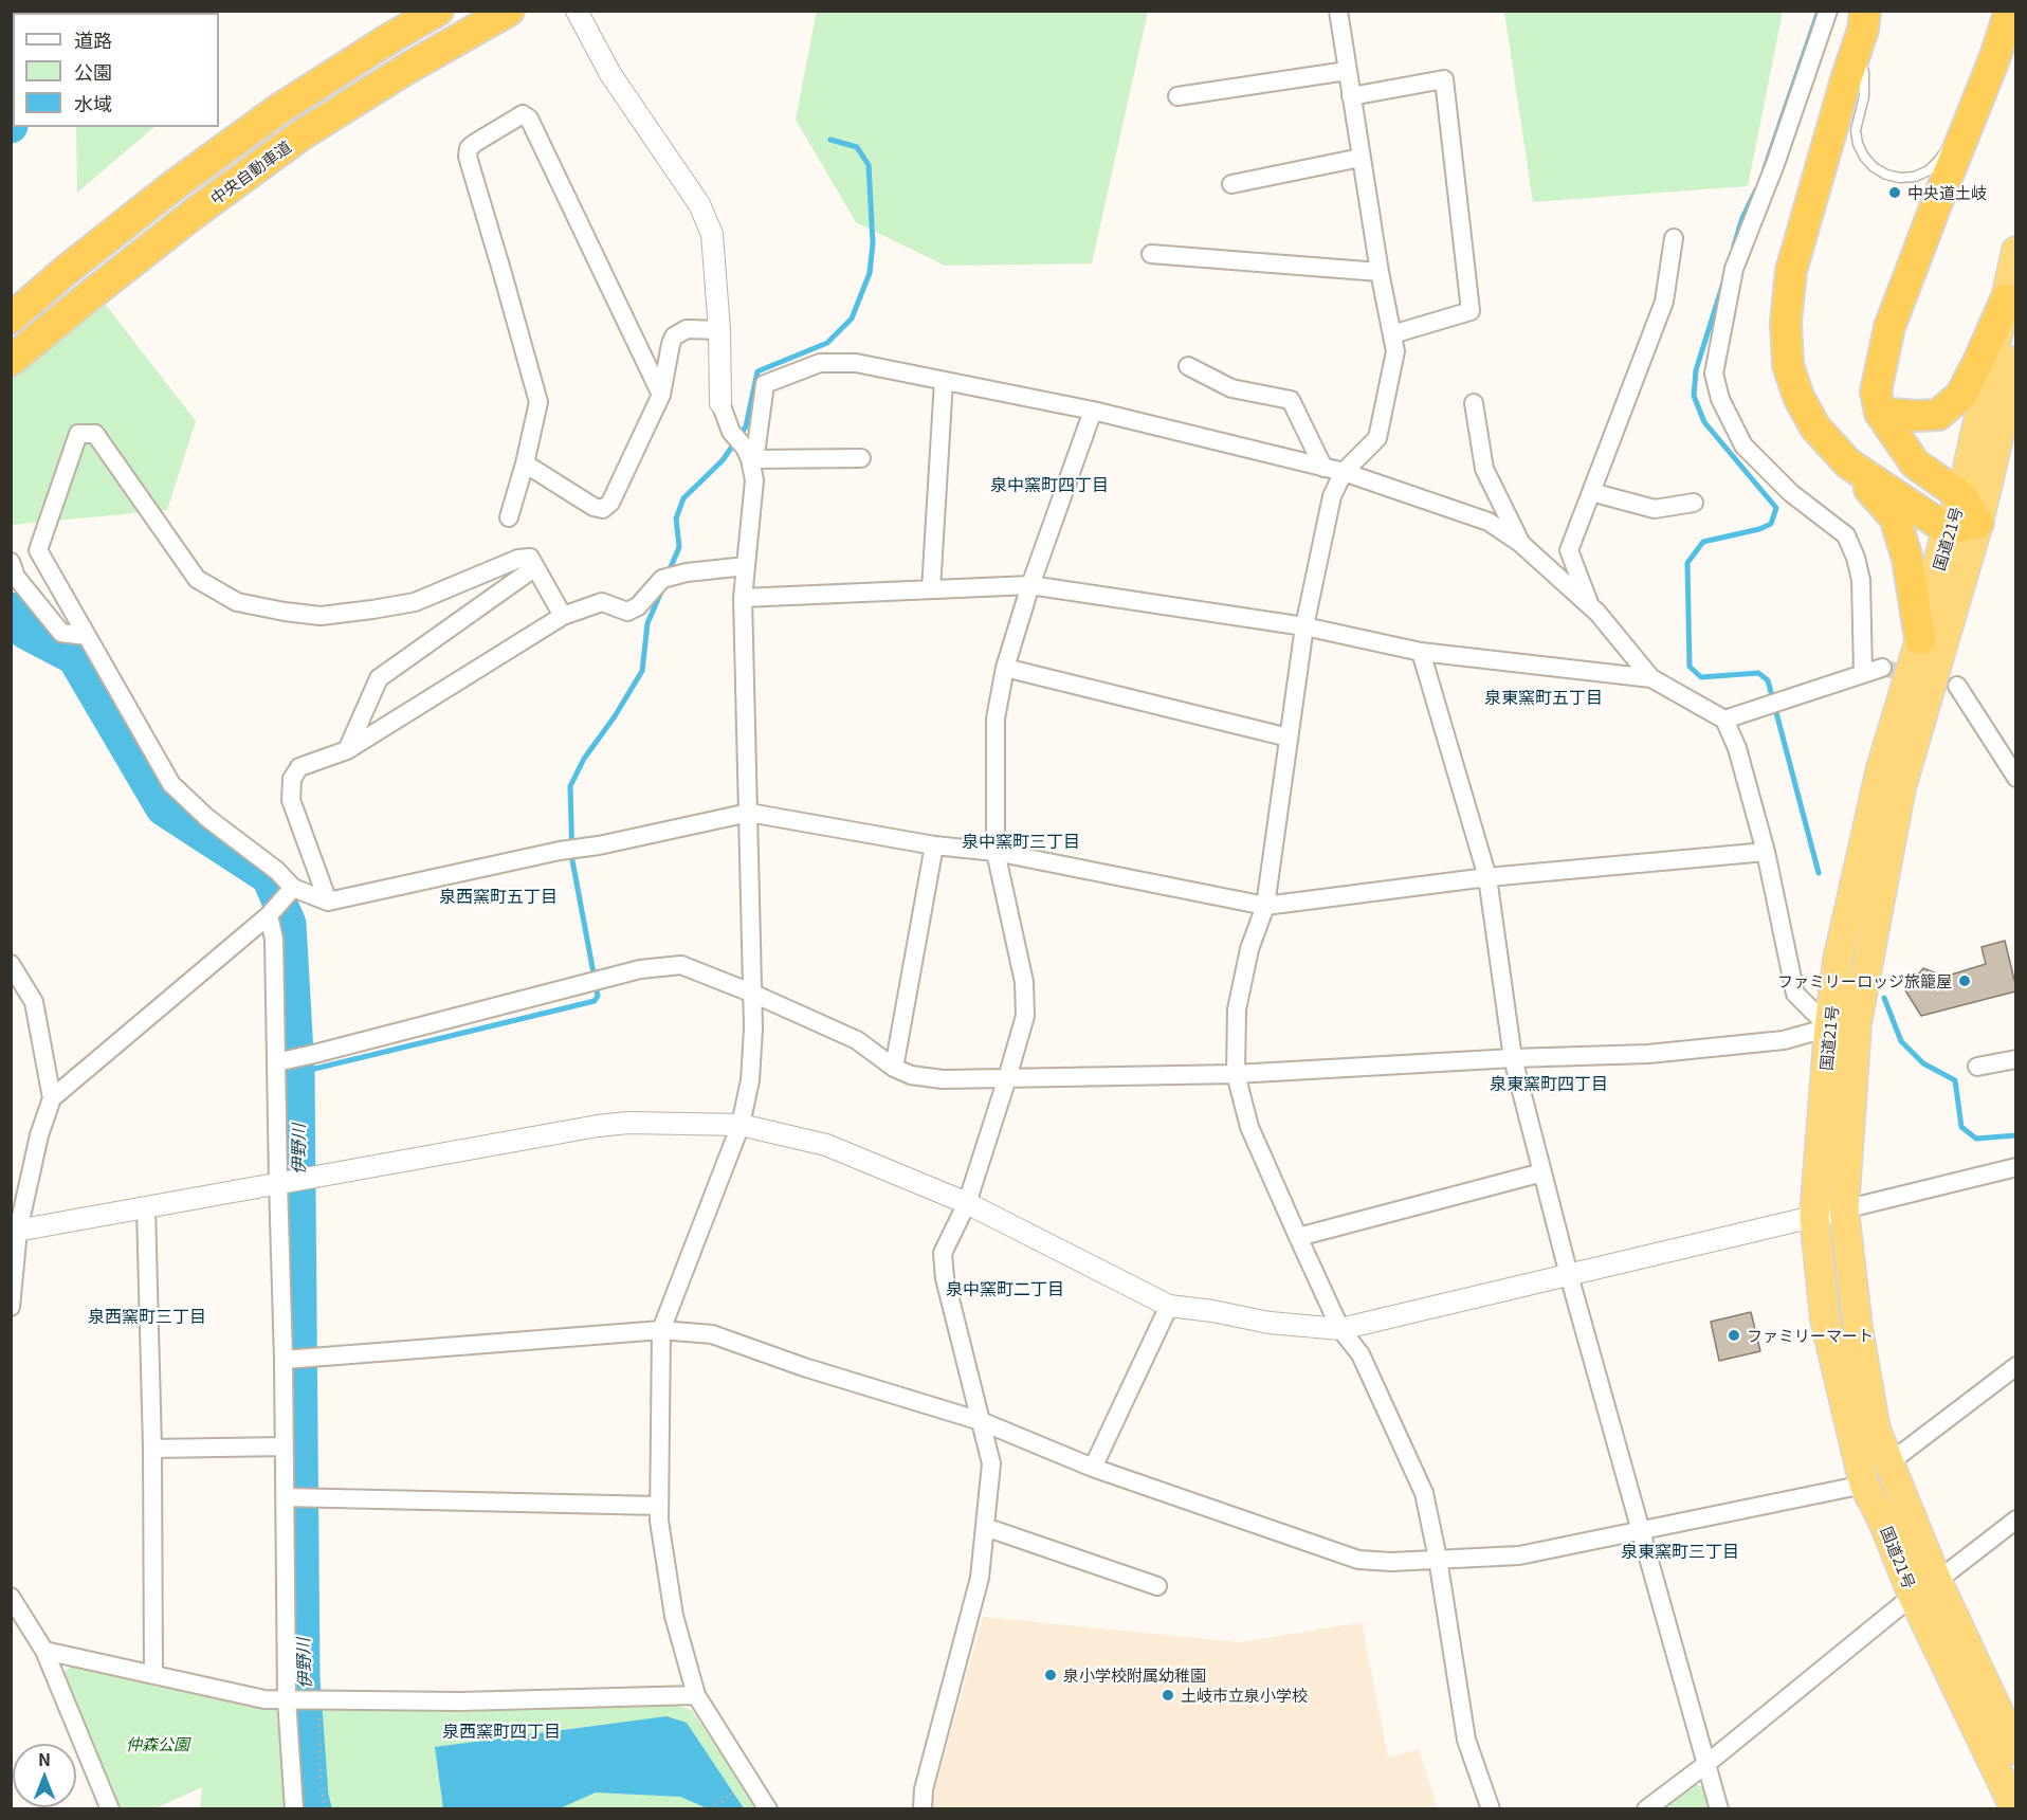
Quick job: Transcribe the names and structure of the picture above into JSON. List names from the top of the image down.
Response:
{
  "streets": {
    "highway": ["中央自動車道", "国道21号"]
  },
  "districts": [
    "泉中窯町四丁目",
    "泉東窯町五丁目",
    "泉中窯町三丁目",
    "泉西窯町五丁目",
    "泉東窯町四丁目",
    "泉中窯町二丁目",
    "泉西窯町三丁目",
    "泉東窯町三丁目",
    "泉西窯町四丁目"
  ],
  "water": ["伊野川"],
  "parks": ["仲森公園"],
  "places": [
    "中央道土岐",
    "ファミリーロッジ旅籠屋",
    "ファミリーマート",
    "泉小学校附属幼稚園",
    "土岐市立泉小学校"
  ],
  "legend": ["道路", "公園", "水域"],
  "north": "top"
}
